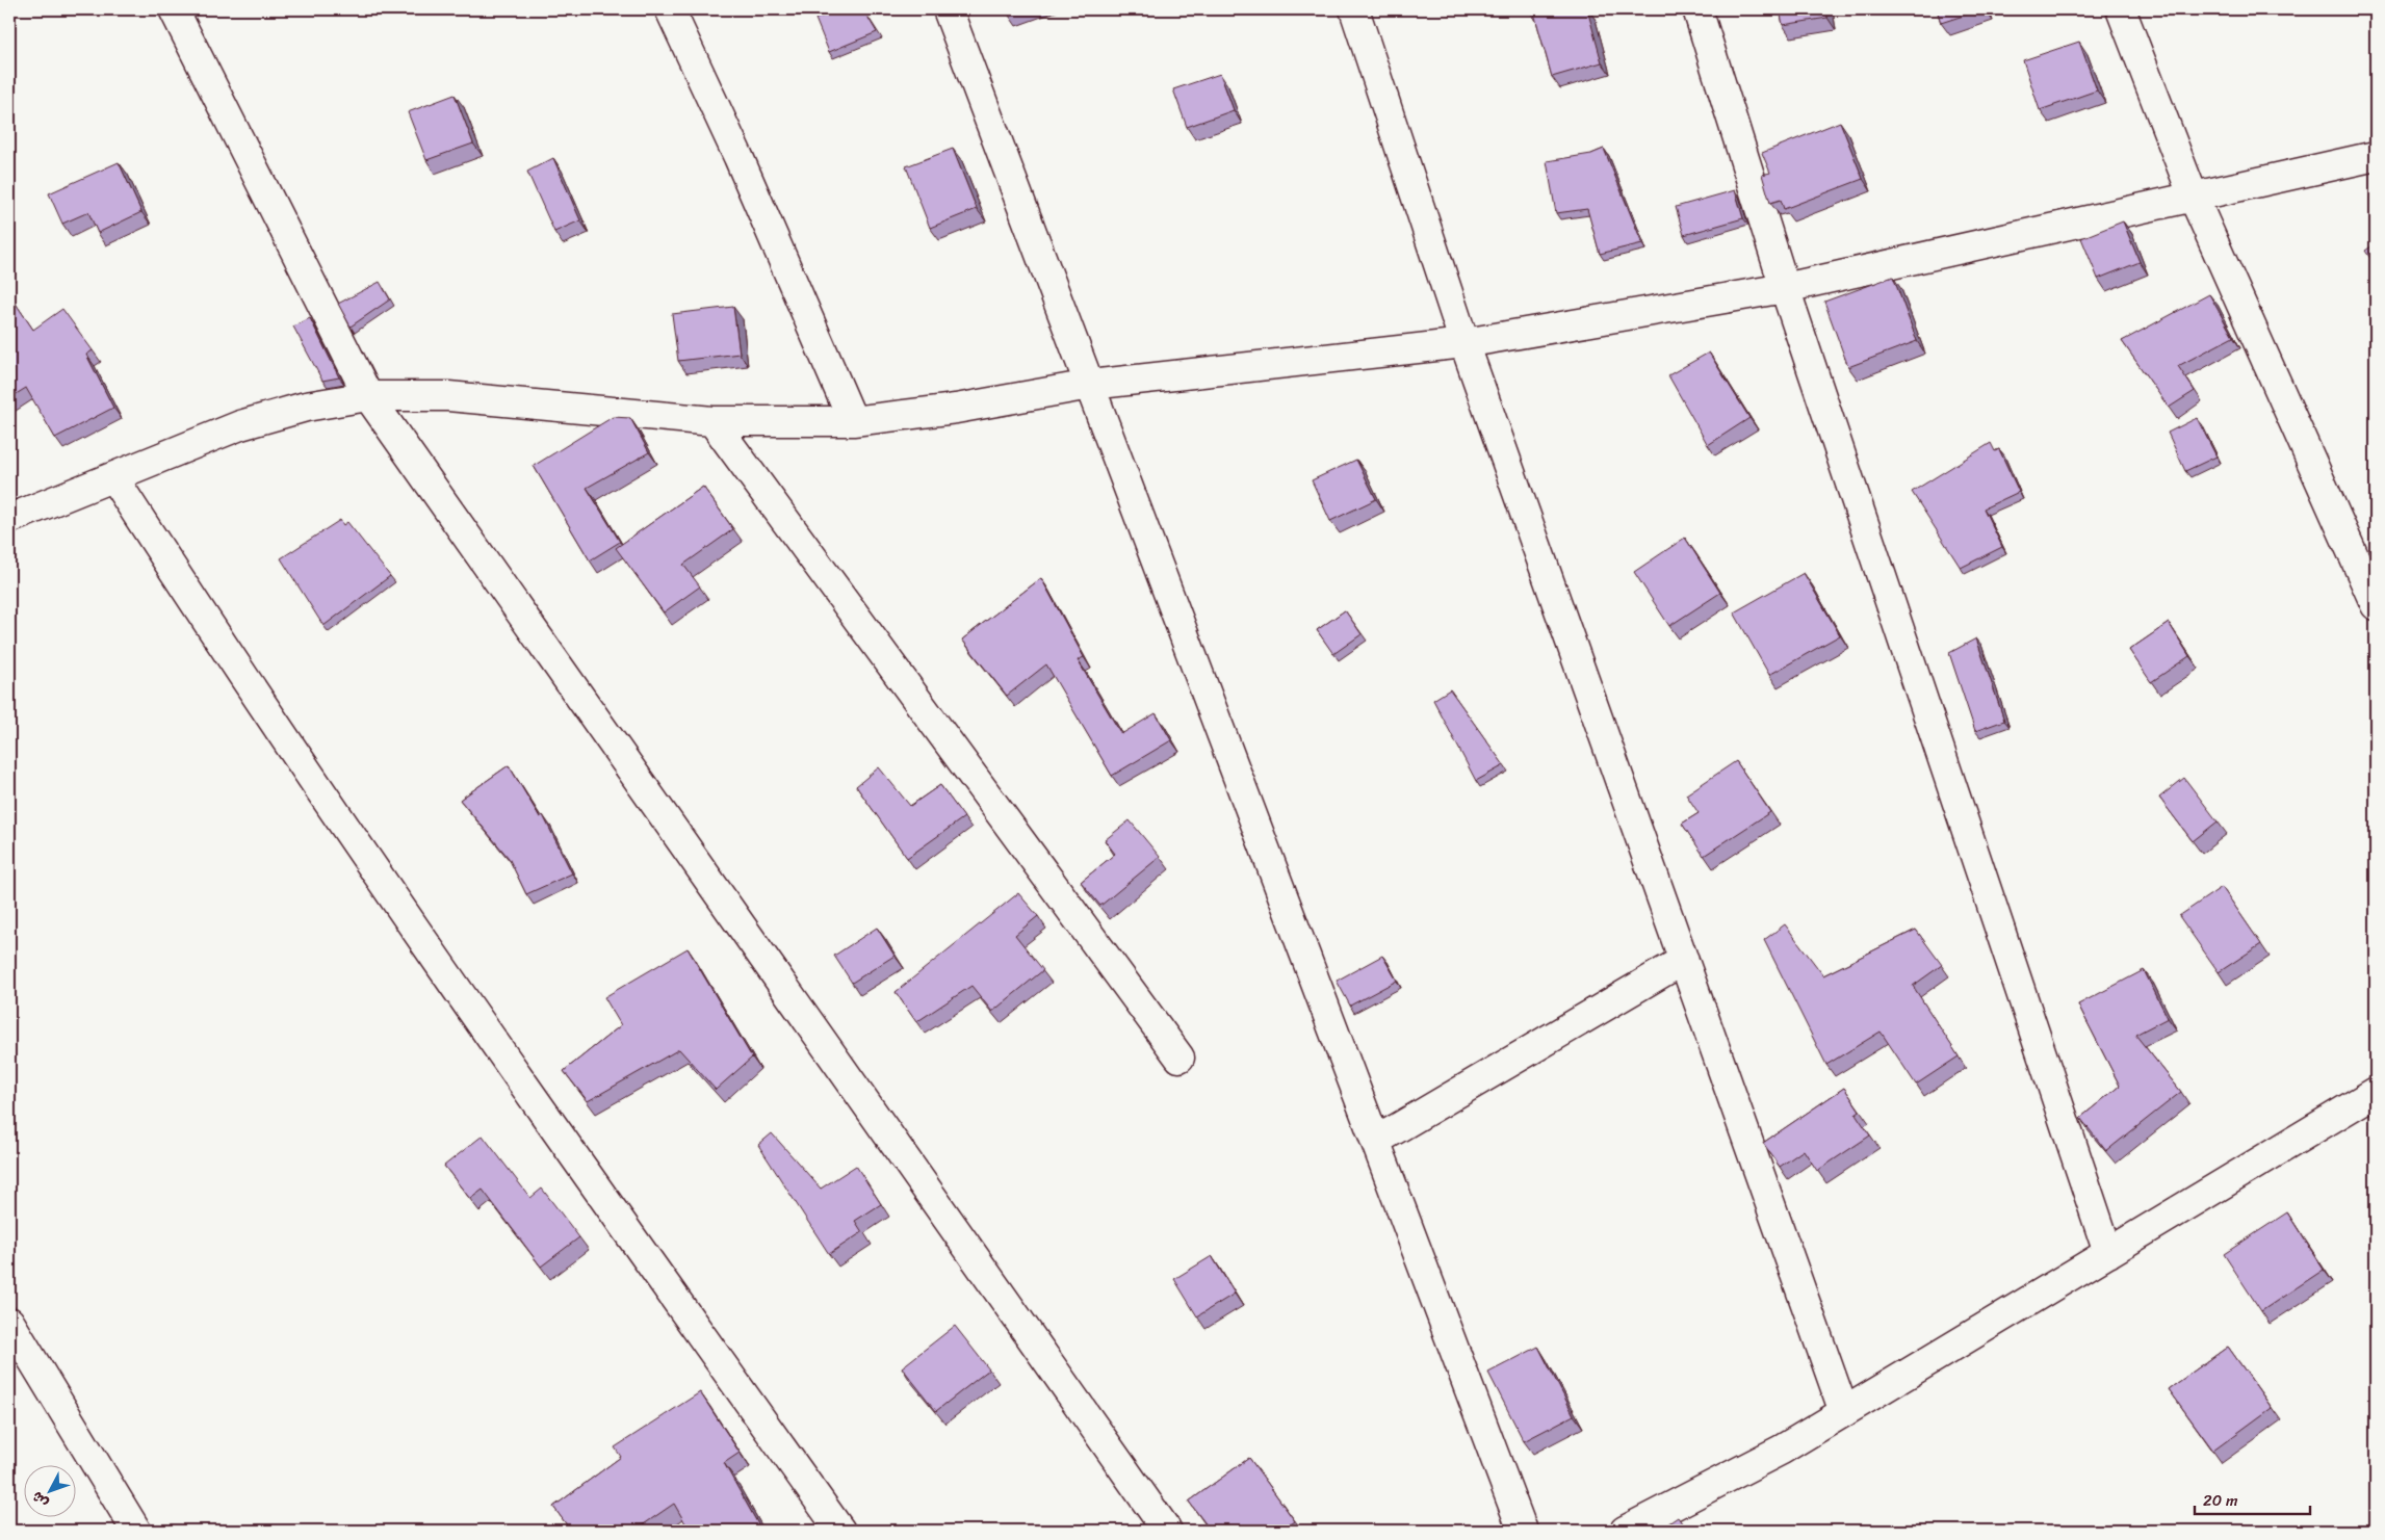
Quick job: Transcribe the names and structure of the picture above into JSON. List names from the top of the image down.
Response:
{
  "scale_bar": "20 m",
  "north": "bottom left"
}
